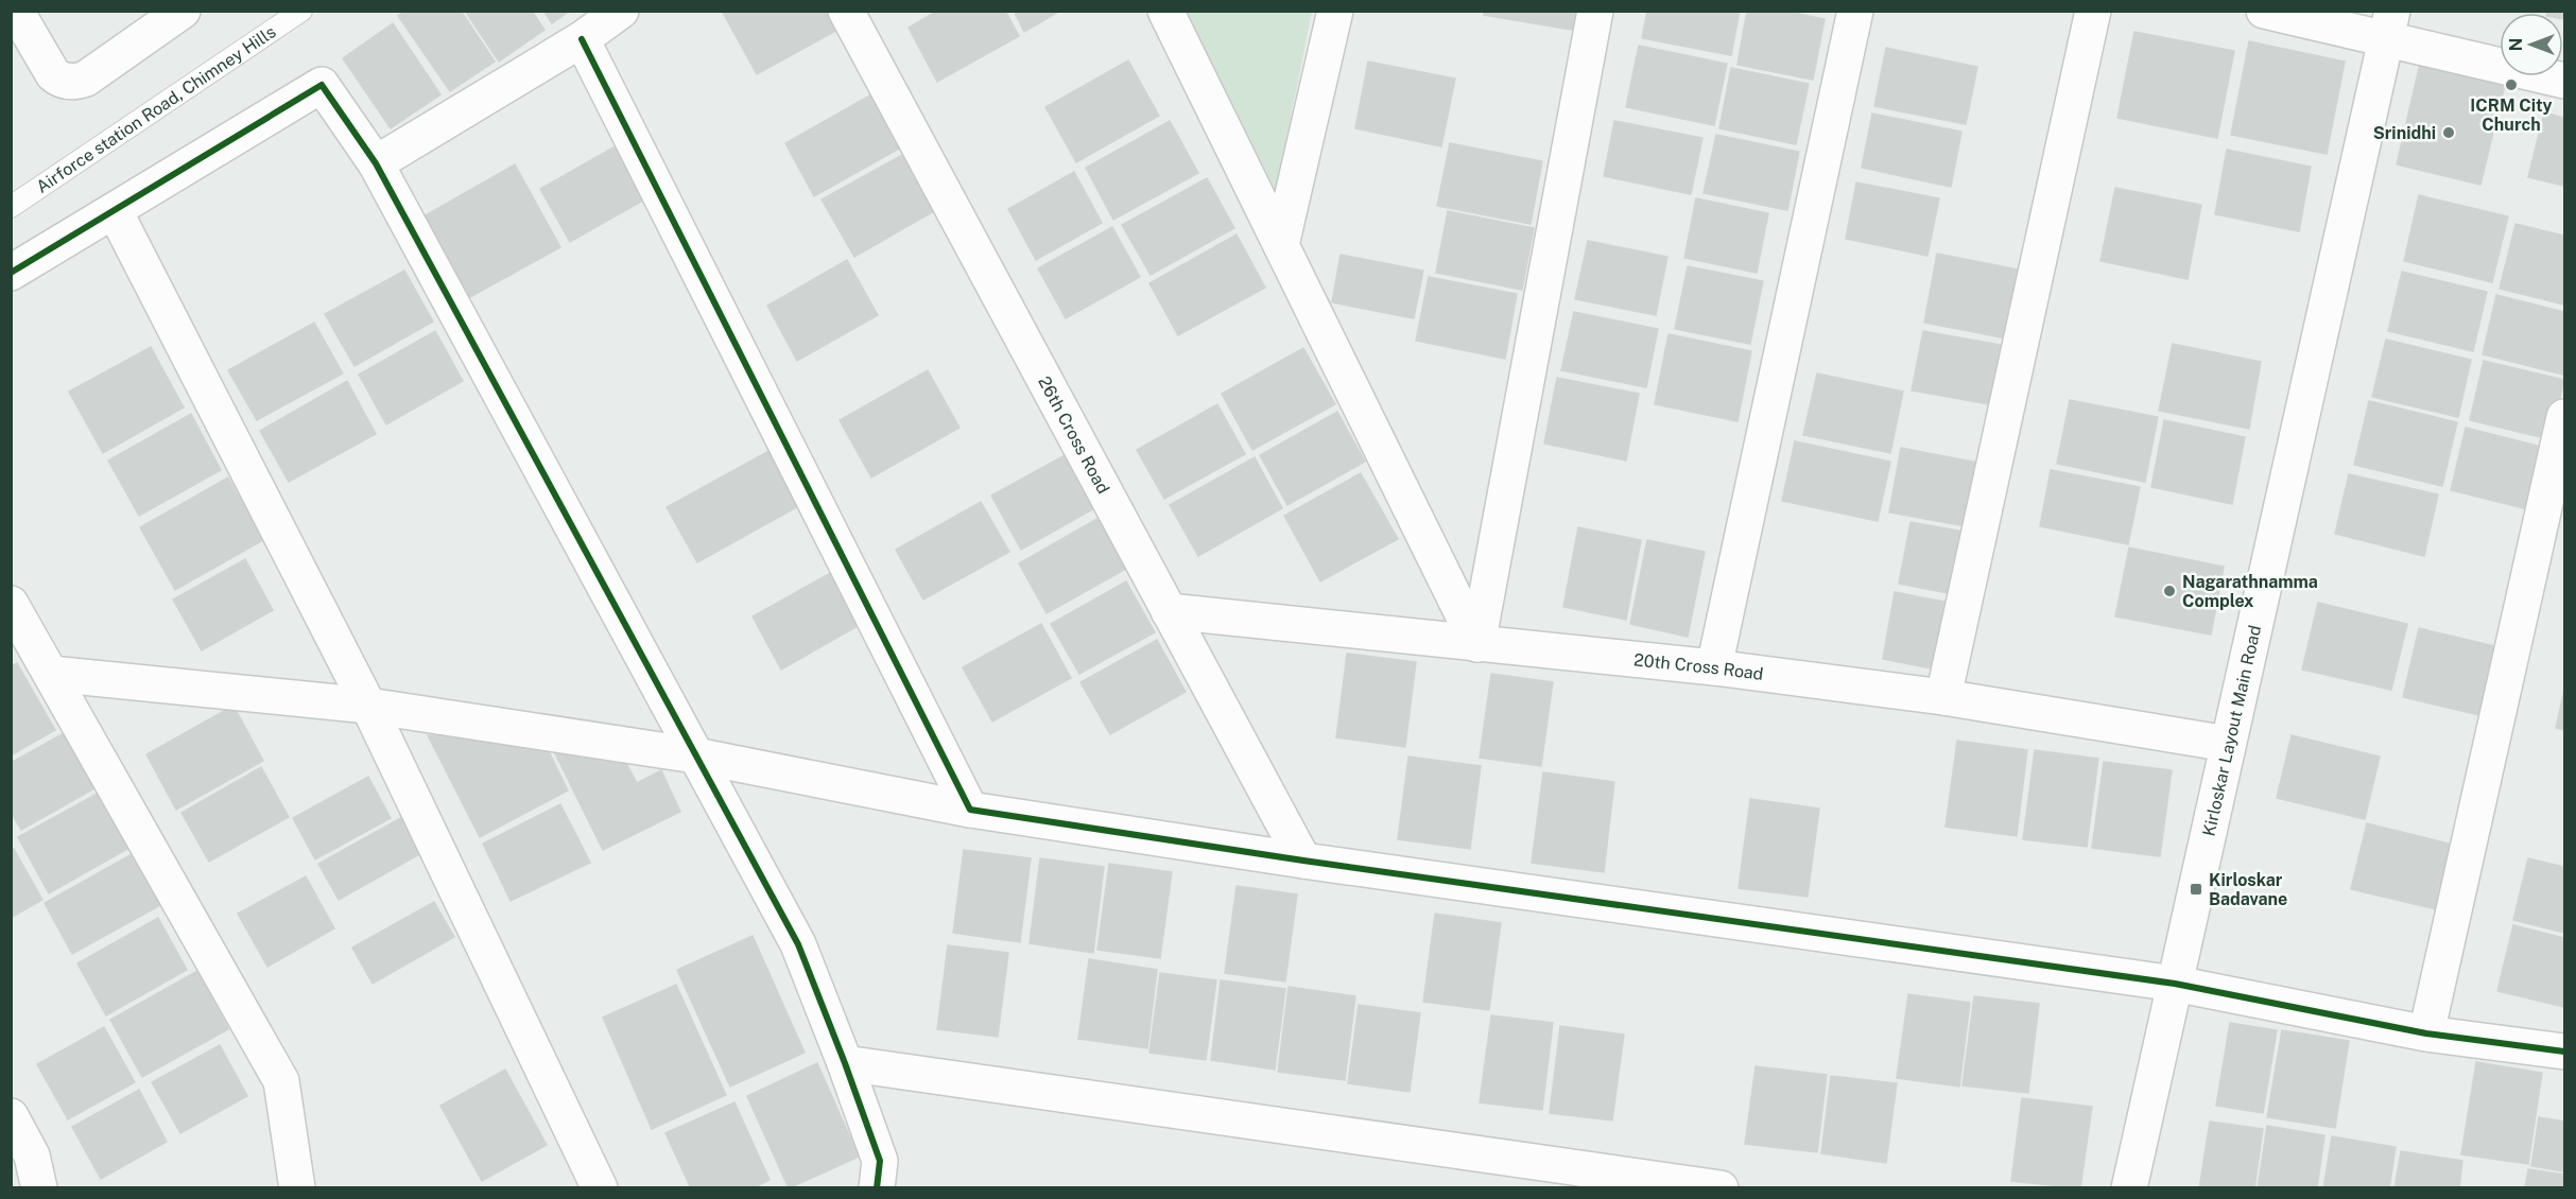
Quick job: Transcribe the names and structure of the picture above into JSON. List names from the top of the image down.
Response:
{
  "streets": {
    "street": ["26th Cross Road", "20th Cross Road", "Kirloskar Layout Main Road"],
    "lane": ["Airforce station Road, Chimney Hills"]
  },
  "crossings": [
    ["26th Cross Road", "20th Cross Road"],
    ["20th Cross Road", "Kirloskar Layout Main Road"]
  ],
  "places": {
    "other": ["ICRM City Church", "Srinidhi", "Nagarathnamma Complex"],
    "transit": ["Kirloskar Badavane"]
  },
  "north": "left"
}
